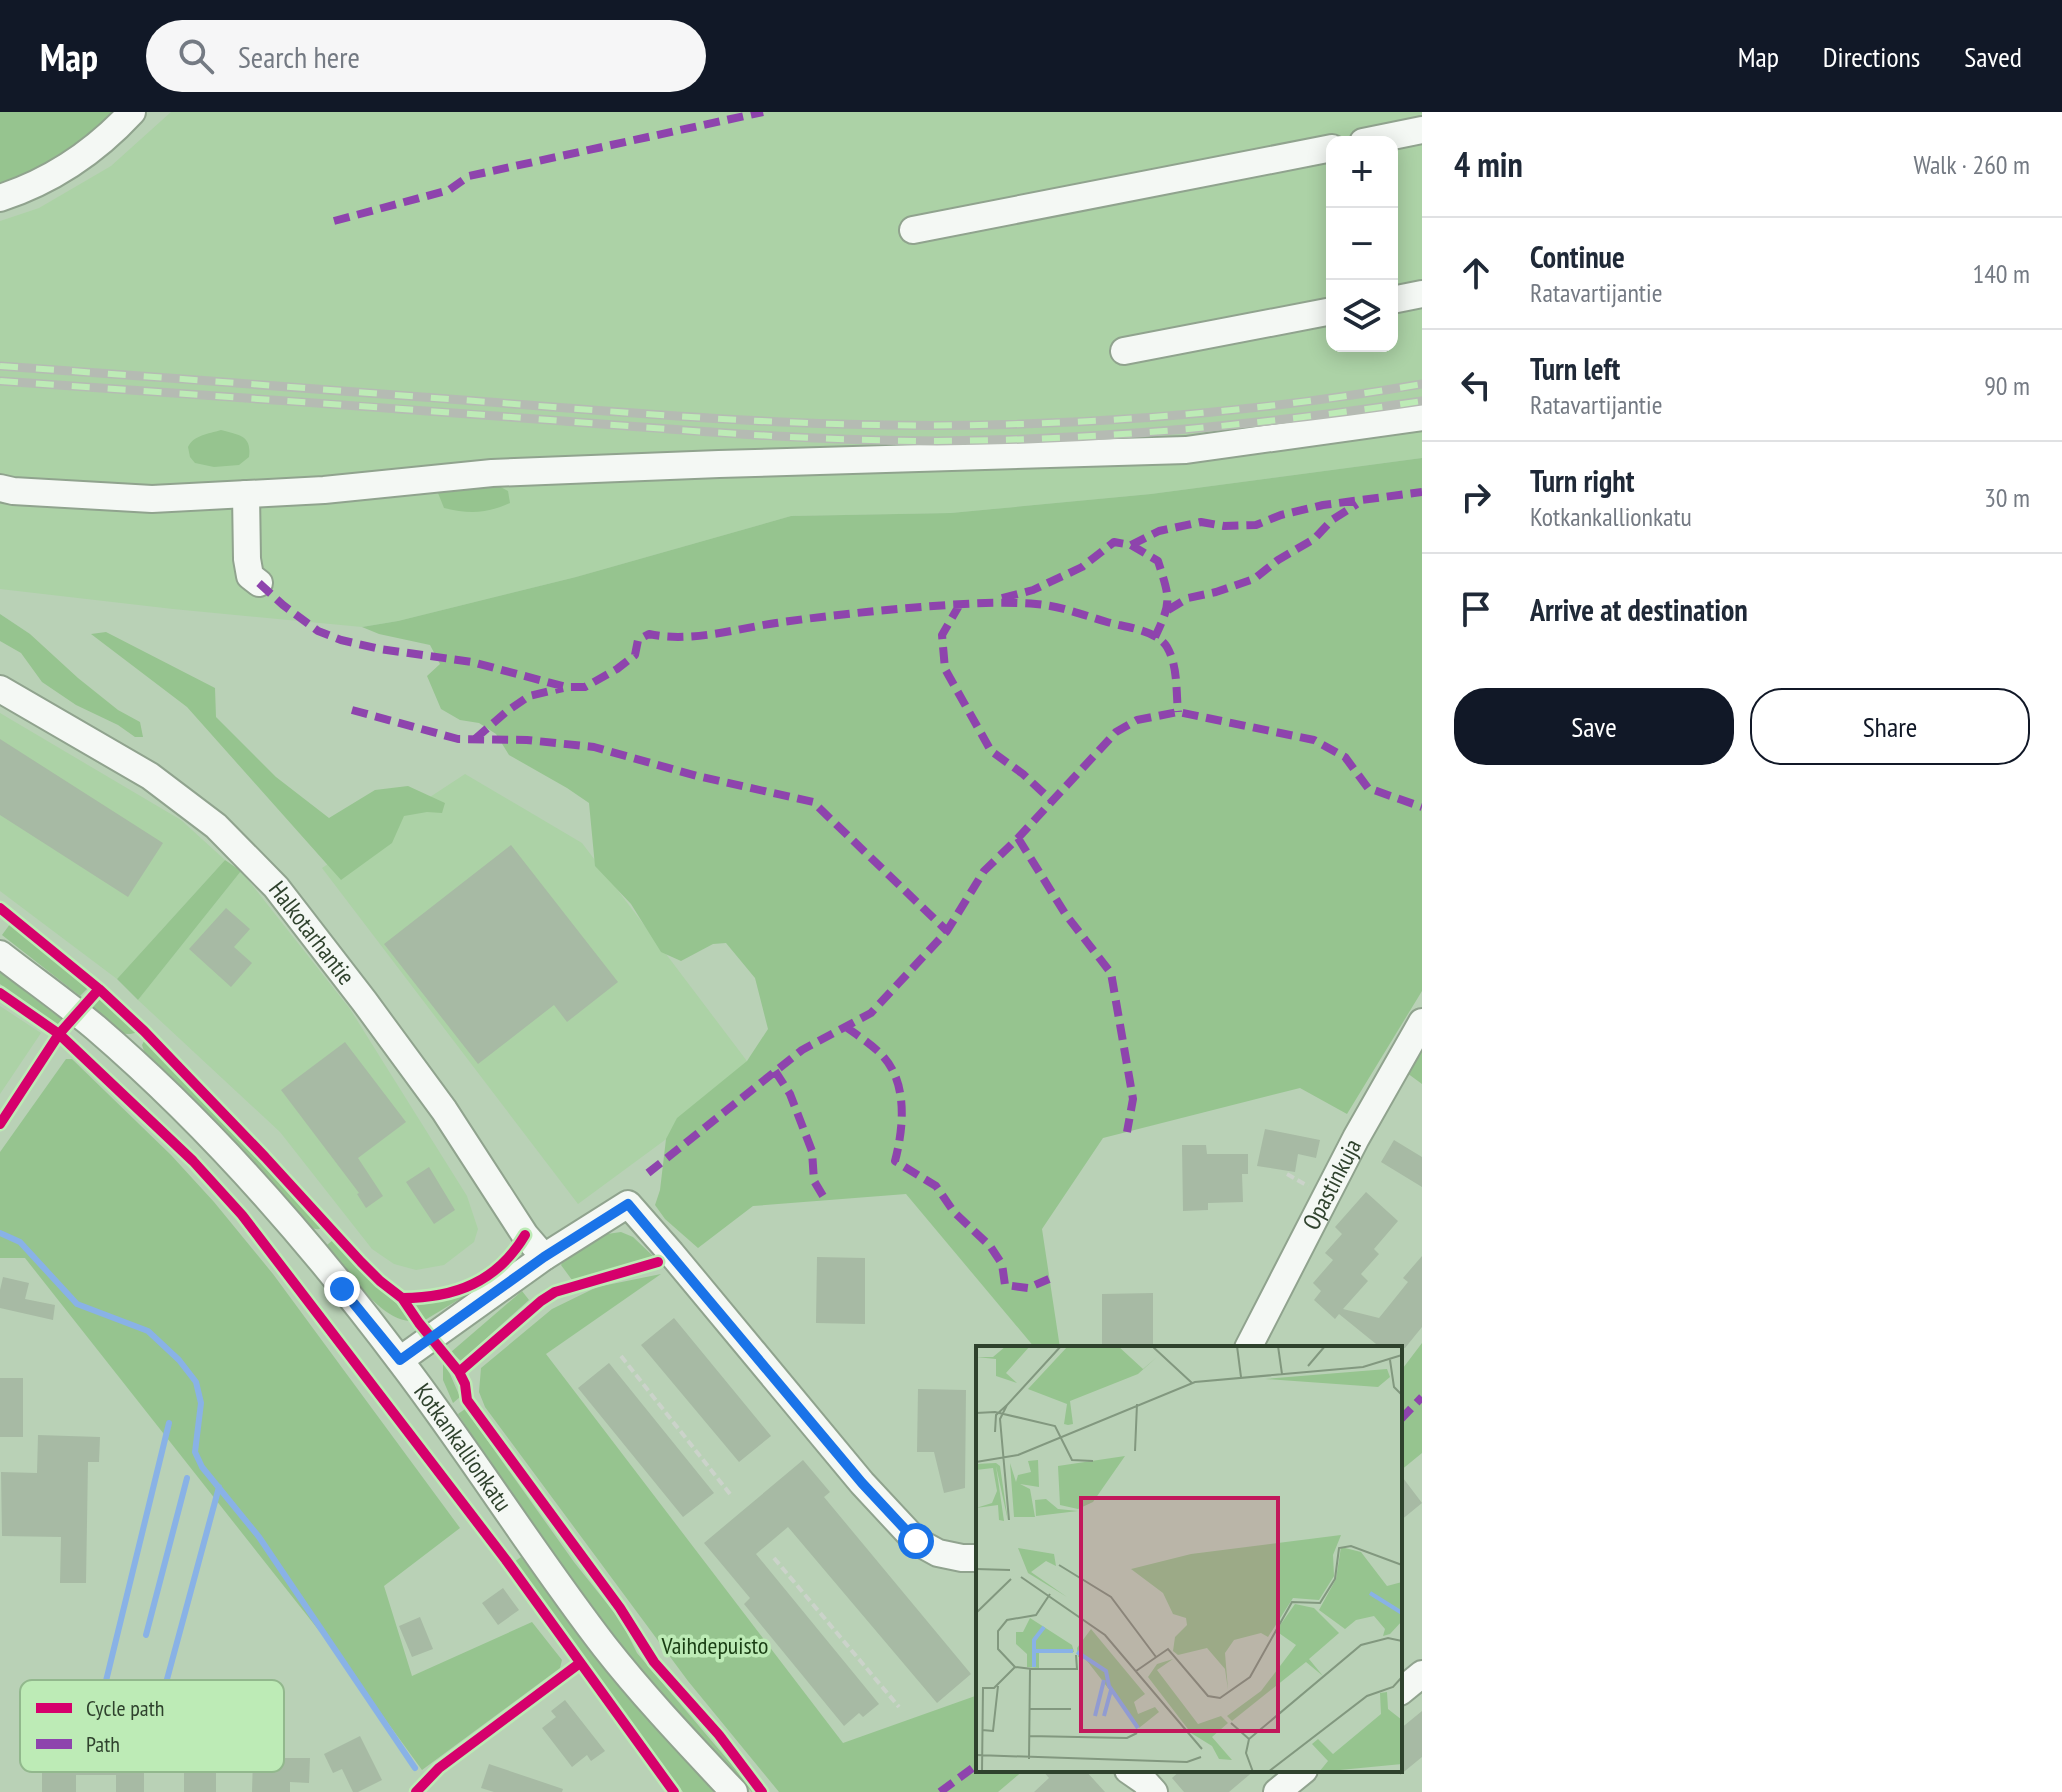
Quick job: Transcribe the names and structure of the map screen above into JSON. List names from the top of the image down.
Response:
{
  "streets": {
    "street": ["Halkotarhantie", "Opastinkuja", "Kotkankallionkatu"]
  },
  "parks": ["Vaihdepuisto"],
  "legend": ["Cycle path", "Path"],
  "page": {
    "header": "Map",
    "search": "Search here",
    "nav": ["Map", "Directions", "Saved"],
    "heading": ["4 min", "Walk · 260 m"],
    "map_buttons": ["+", "−"],
    "list": [
      ["Continue", "Ratavartijantie", "140 m"],
      ["Turn left", "Ratavartijantie", "90 m"],
      ["Turn right", "Kotkankallionkatu", "30 m"],
      "Arrive at destination"
    ],
    "buttons": ["Save", "Share"]
  }
}
